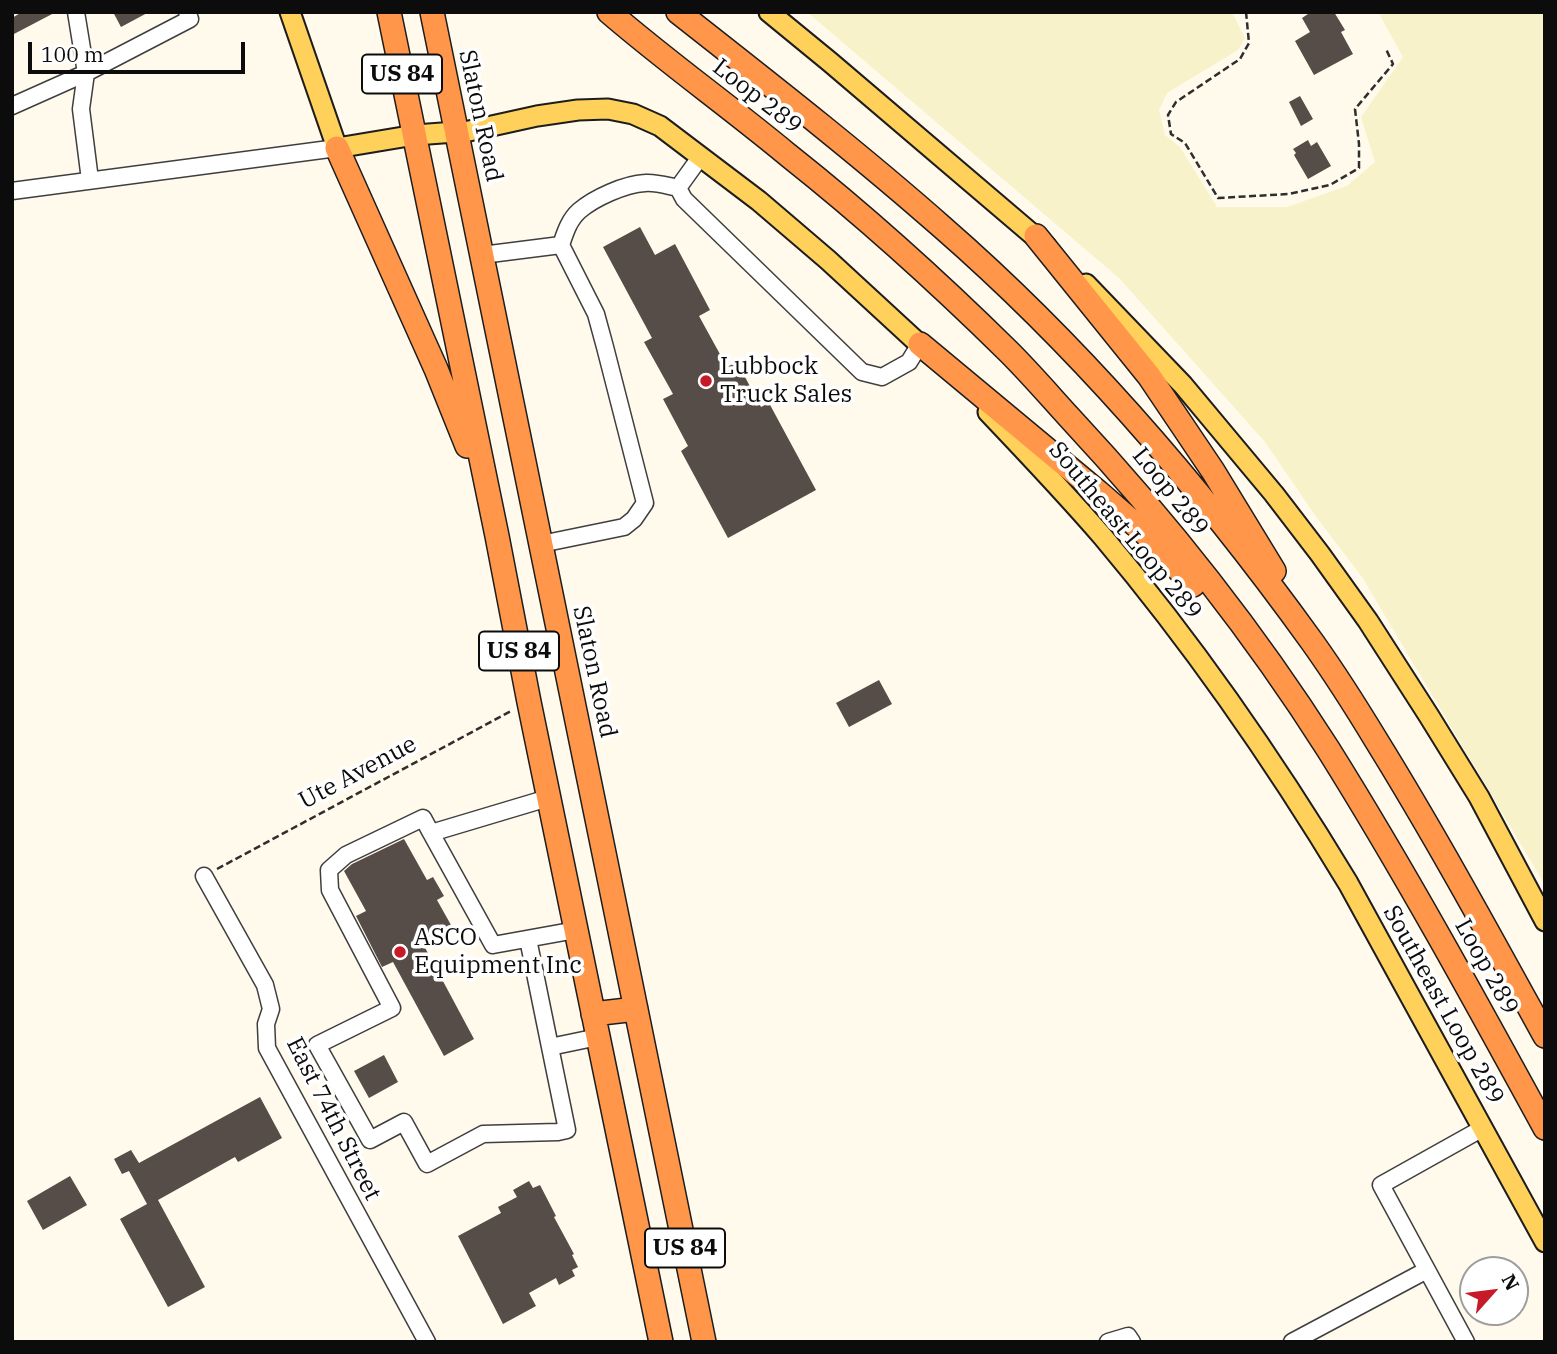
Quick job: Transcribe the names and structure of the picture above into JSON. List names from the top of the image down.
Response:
{
  "streets": {
    "highway": ["US 84", "Loop 289", "Slaton Road"],
    "main road": ["Southeast Loop 289"],
    "street": ["East 74th Street"],
    "path": ["Ute Avenue"]
  },
  "crossings": [
    ["US 84", "Southeast Loop 289"],
    ["US 84", "Ute Avenue"],
    ["Slaton Road", "Southeast Loop 289"],
    ["Ute Avenue", "East 74th Street"]
  ],
  "places": ["Lubbock Truck Sales", "ASCO Equipment Inc"],
  "scale_bar": "100 m",
  "north": "top right"
}
